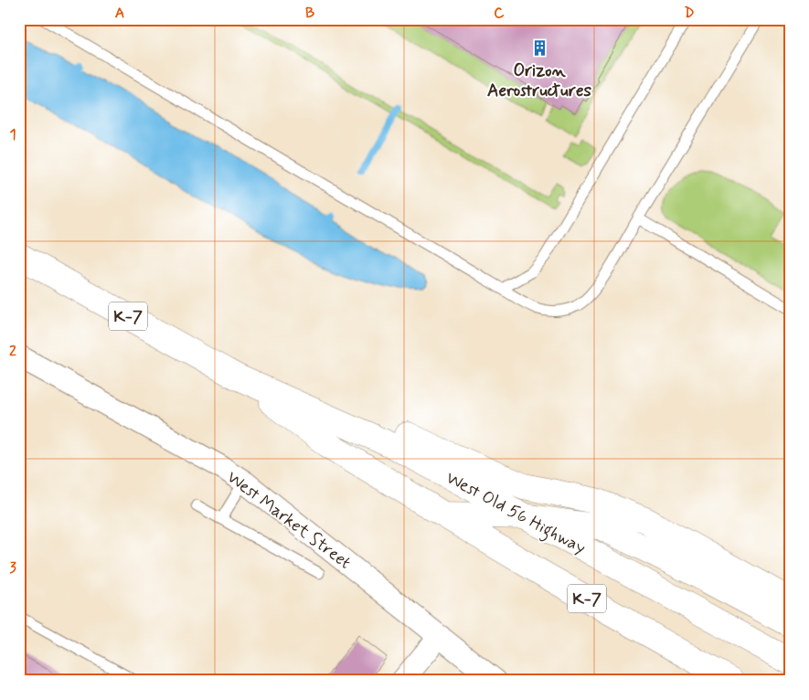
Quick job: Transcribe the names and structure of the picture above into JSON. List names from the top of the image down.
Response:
{
  "streets": {
    "highway": ["K-7", "West Old 56 Highway"],
    "street": ["West Market Street"]
  },
  "places": {
    "building": ["Orizon Aerostructures"]
  },
  "grid": {
    "columns": [
      "A",
      "B",
      "C",
      "D"
    ],
    "rows": ["1", "2", "3"]
  }
}
